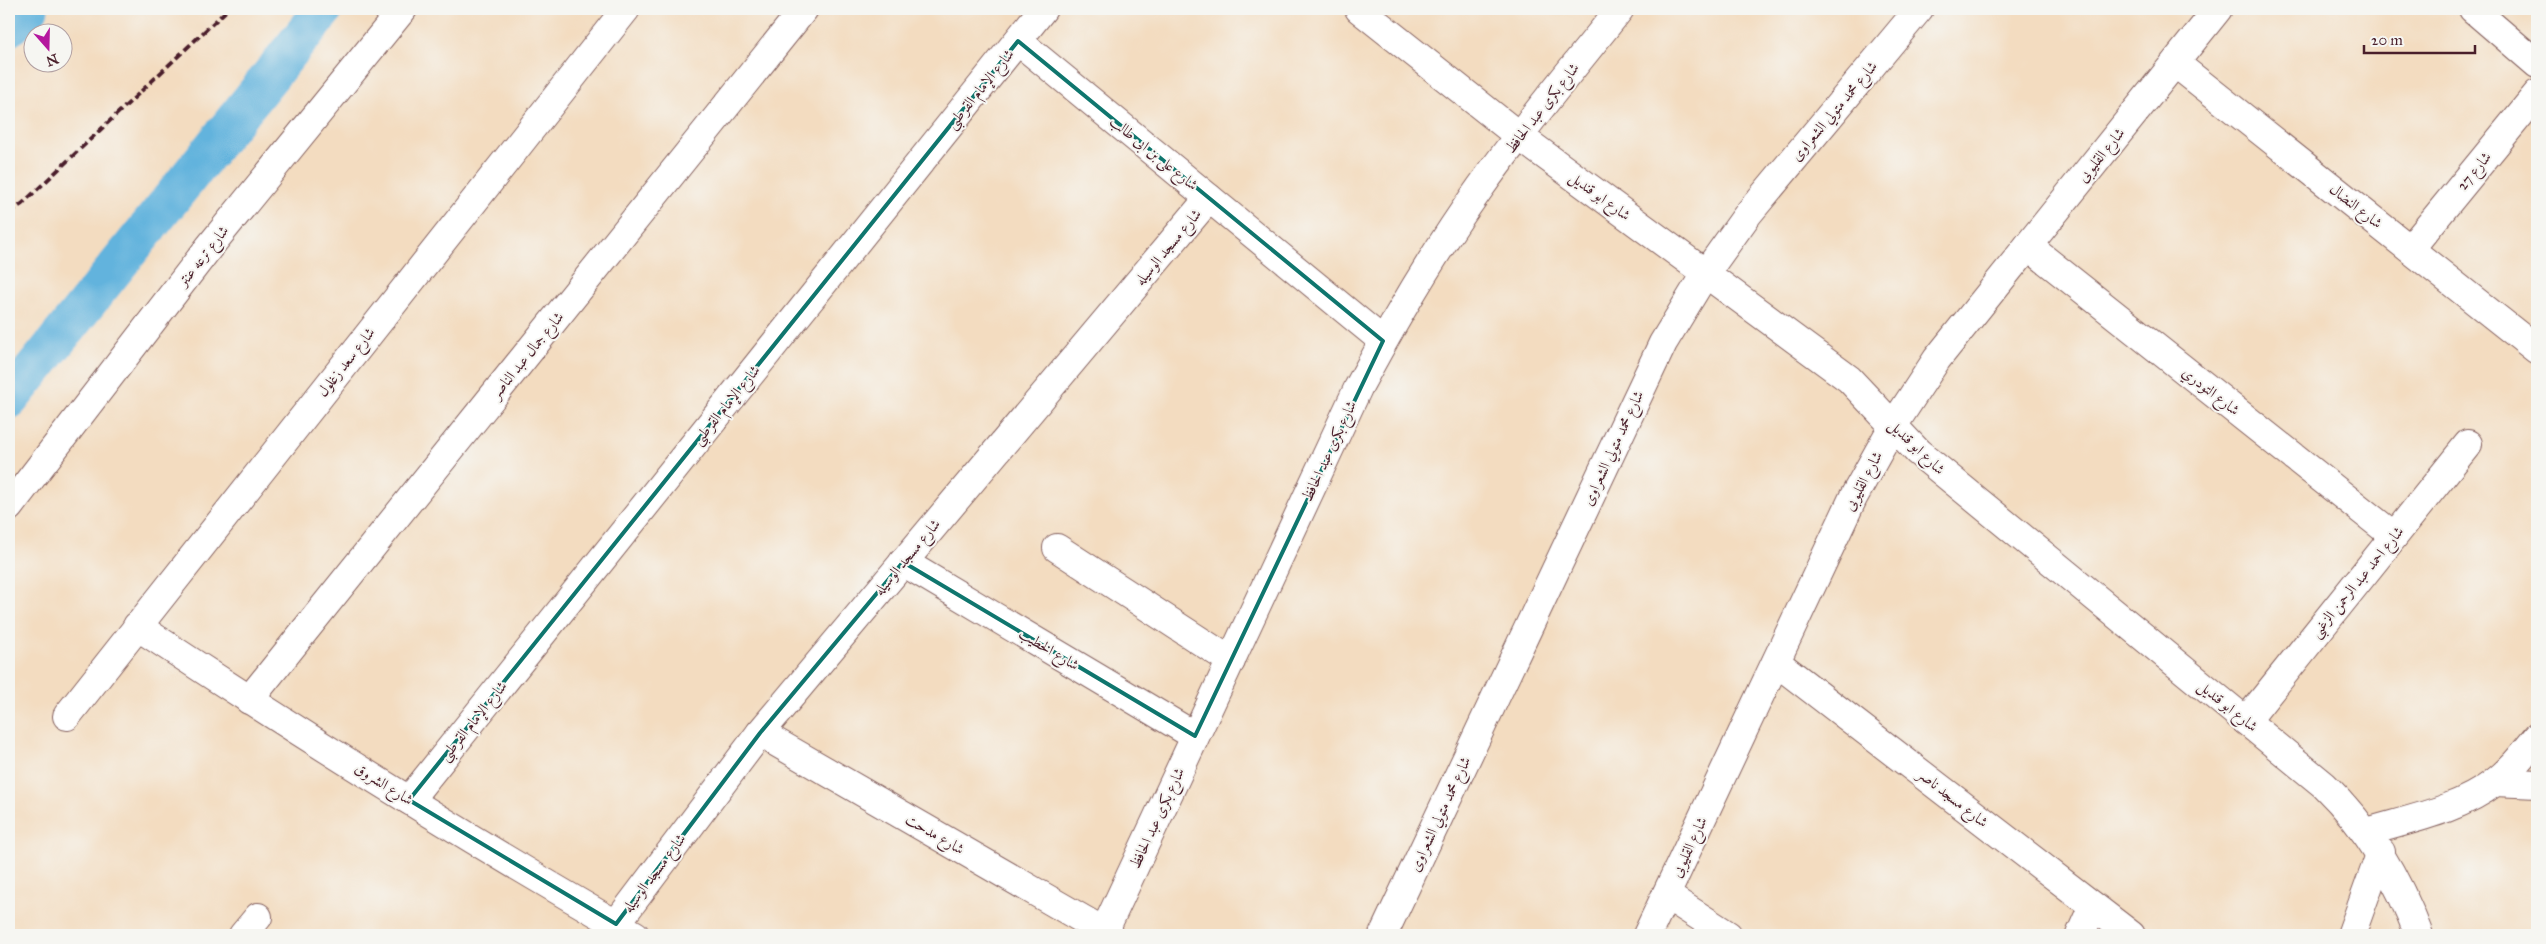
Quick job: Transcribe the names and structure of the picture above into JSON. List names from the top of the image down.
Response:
{
  "streets": {
    "street": [
      "شارع الإمام القرطبى",
      "شارع بكرى عبد الحافظ",
      "شارع محمد متولي الشعراوى",
      "شارع على بن ابى طالب",
      "شارع القليوبى",
      "شارع 27",
      "شارع ابو قنديل",
      "شارع النضال",
      "شارع مسجد الوسيله",
      "شارع ترعه عنتر",
      "شارع جمال عبد الناصر",
      "شارع سعد زغلول",
      "شارع التودري",
      "شارع احمد عبد الرحمن الزغبى",
      "شارع الخطيب",
      "شارع الشروق",
      "شارع مسجد ناصر",
      "شارع مدحت"
    ]
  },
  "crossings": [
    ["شارع الإمام القرطبى", "شارع على بن ابى طالب"],
    ["شارع الإمام القرطبى", "شارع الشروق"],
    ["شارع بكرى عبد الحافظ", "شارع على بن ابى طالب"],
    ["شارع بكرى عبد الحافظ", "شارع ابو قنديل"],
    ["شارع بكرى عبد الحافظ", "شارع الخطيب"],
    ["شارع بكرى عبد الحافظ", "شارع مدحت"],
    ["شارع محمد متولي الشعراوى", "شارع ابو قنديل"],
    ["شارع على بن ابى طالب", "شارع مسجد الوسيله"],
    ["شارع القليوبى", "شارع ابو قنديل"],
    ["شارع القليوبى", "شارع النضال"],
    ["شارع القليوبى", "شارع التودري"],
    ["شارع القليوبى", "شارع مسجد ناصر"],
    ["شارع 27", "شارع النضال"],
    ["شارع ابو قنديل", "شارع احمد عبد الرحمن الزغبى"],
    ["شارع مسجد الوسيله", "شارع الخطيب"],
    ["شارع مسجد الوسيله", "شارع الشروق"],
    ["شارع مسجد الوسيله", "شارع مدحت"],
    ["شارع جمال عبد الناصر", "شارع الشروق"],
    ["شارع سعد زغلول", "شارع الشروق"],
    ["شارع التودري", "شارع احمد عبد الرحمن الزغبى"]
  ],
  "scale_bar": "20 m",
  "north": "bottom"
}
